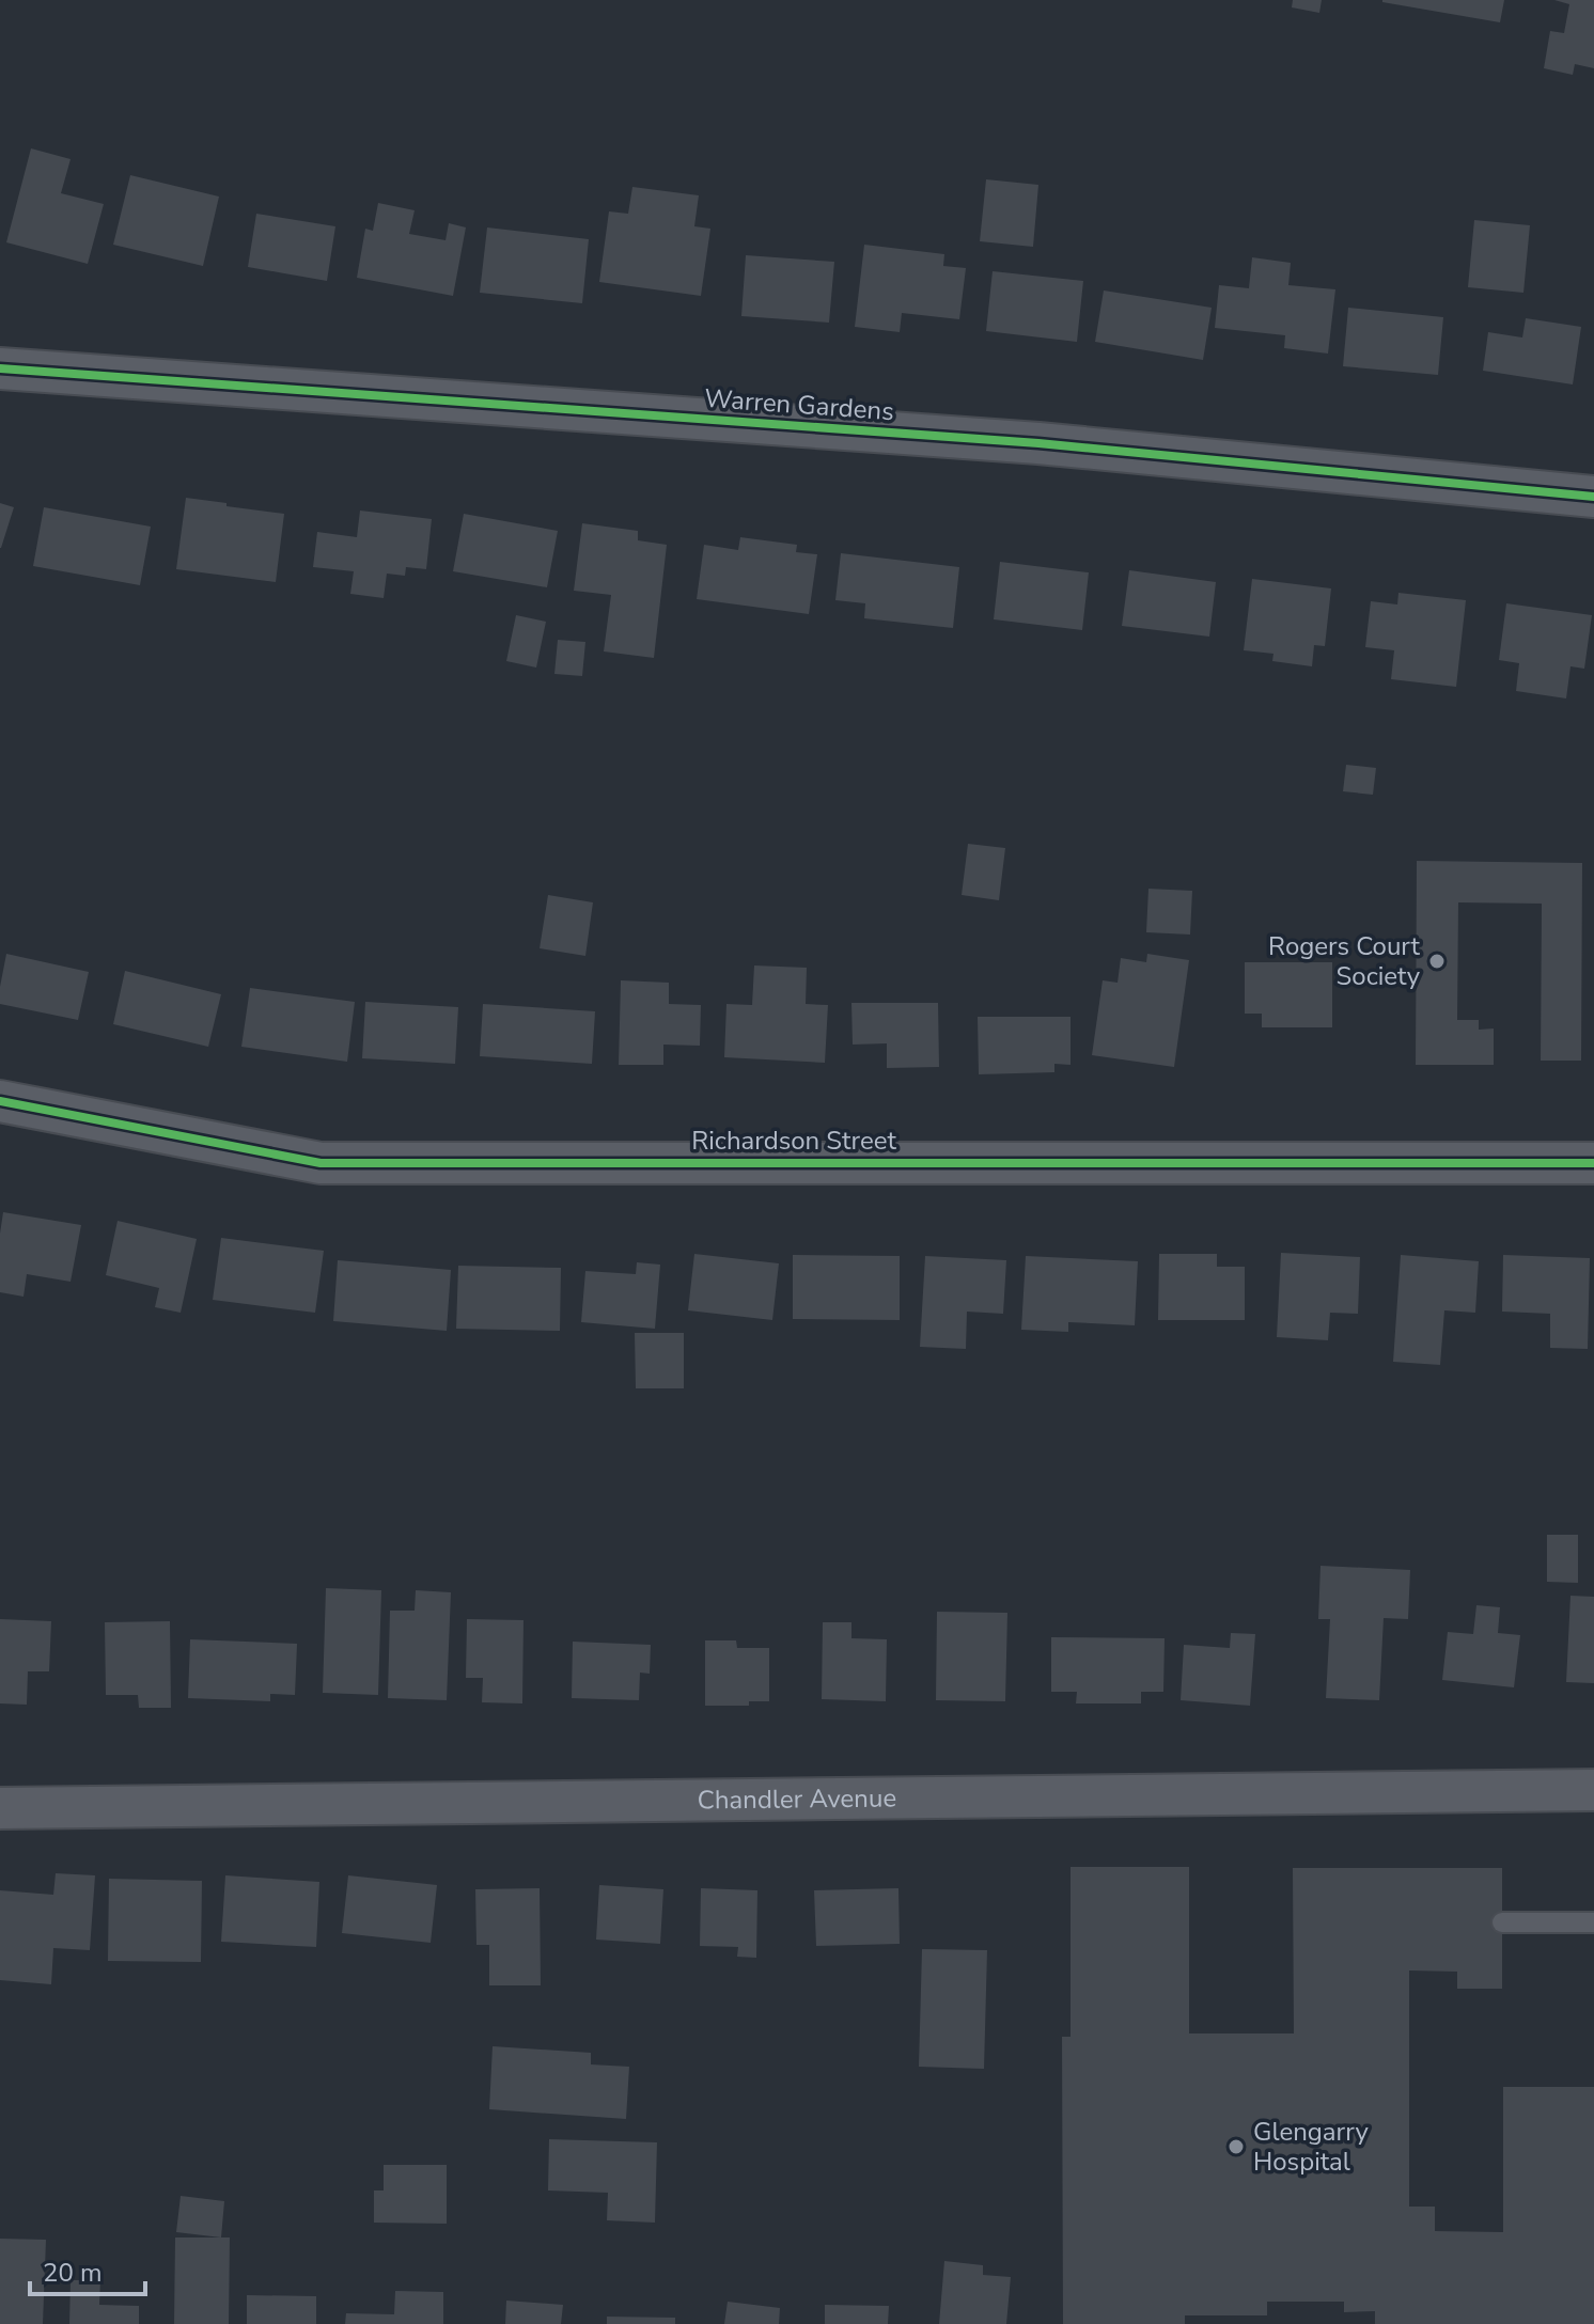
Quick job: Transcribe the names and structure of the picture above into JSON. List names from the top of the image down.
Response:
{
  "streets": {
    "street": ["Warren Gardens", "Richardson Street", "Chandler Avenue"]
  },
  "places": ["Rogers Court Society", "Glengarry Hospital"],
  "scale_bar": "20 m"
}
